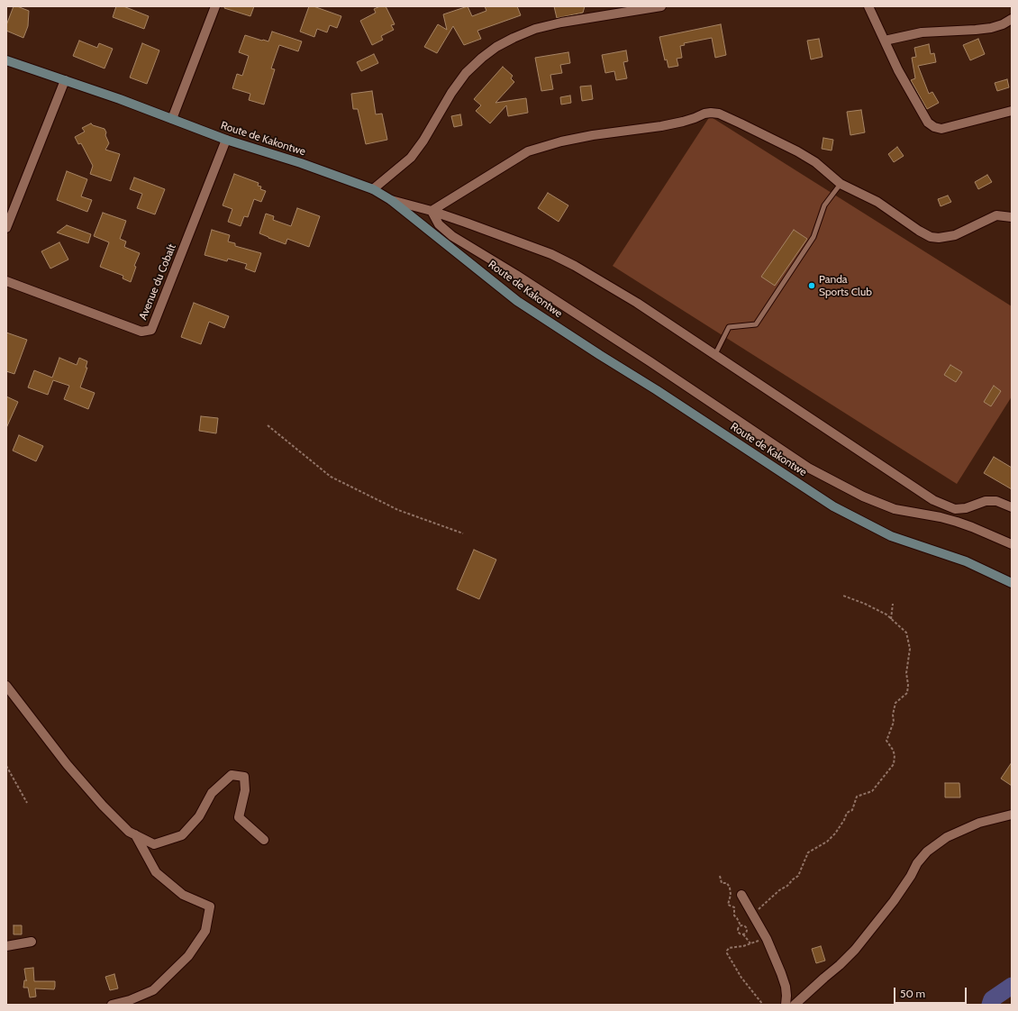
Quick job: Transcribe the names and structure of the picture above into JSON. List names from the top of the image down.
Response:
{
  "streets": {
    "street": ["Route de Kakontwe", "Avenue du Cobalt"]
  },
  "crossings": [
    ["Route de Kakontwe", "Avenue du Cobalt"]
  ],
  "places": ["Panda Sports Club"],
  "scale_bar": "50 m"
}
